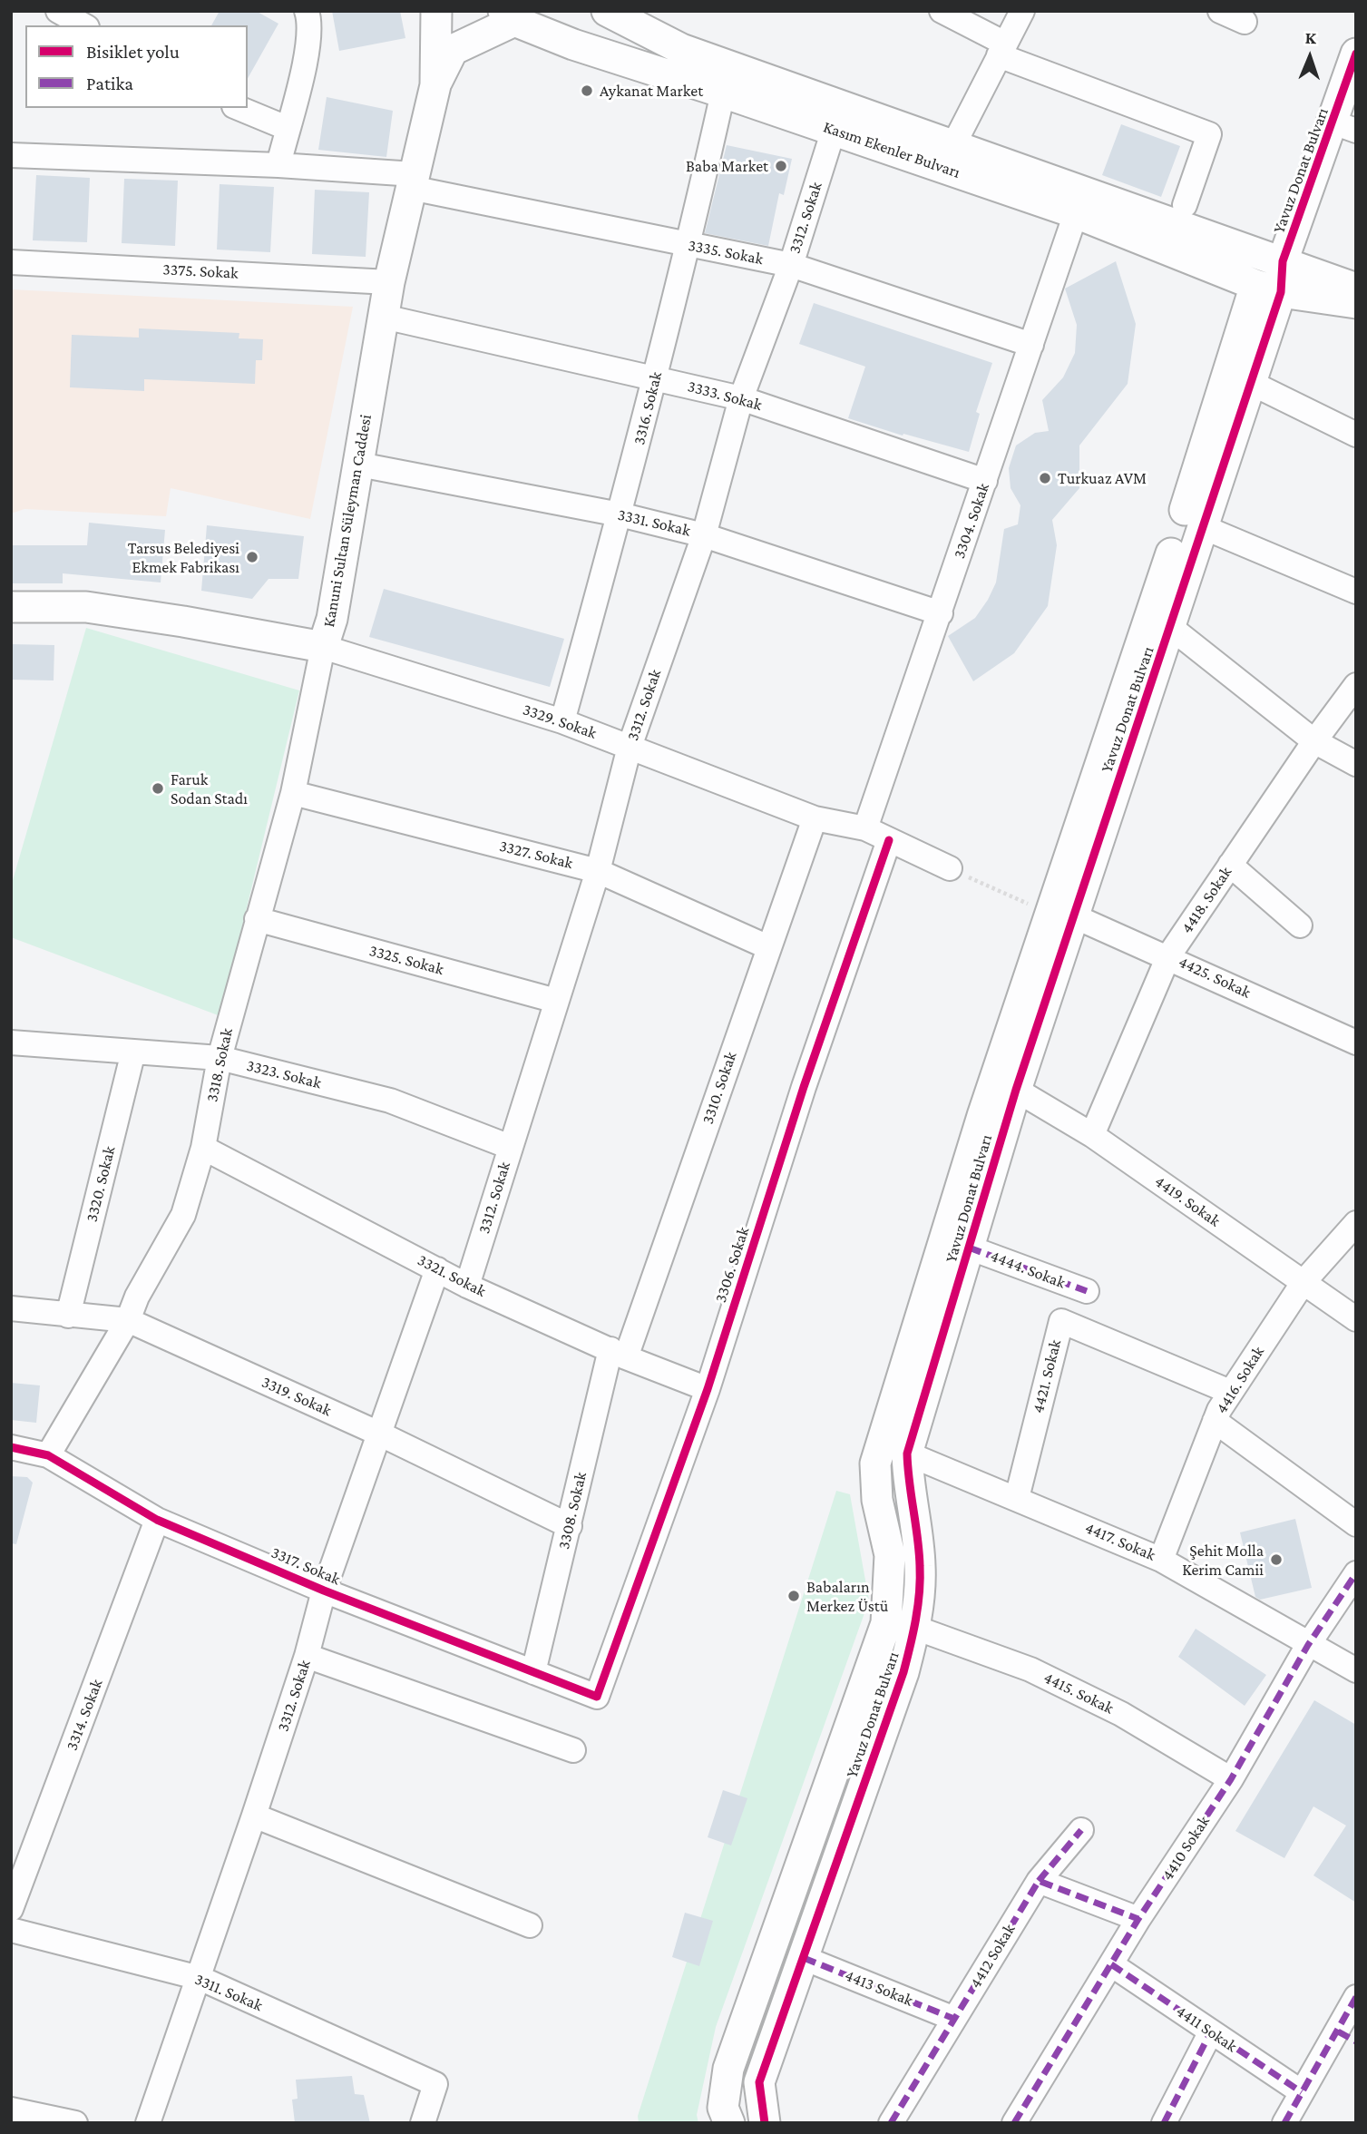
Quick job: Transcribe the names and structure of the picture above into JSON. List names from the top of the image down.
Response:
{
  "streets": {
    "street": [
      "Kasım Ekenler Bulvarı",
      "Yavuz Donat Bulvarı",
      "3312. Sokak",
      "3335. Sokak",
      "3375. Sokak",
      "3333. Sokak",
      "3316. Sokak",
      "Kanuni Sultan Süleyman Caddesi",
      "3304. Sokak",
      "3331. Sokak",
      "3329. Sokak",
      "3327. Sokak",
      "4418. Sokak",
      "3325. Sokak",
      "4425. Sokak",
      "3318. Sokak",
      "3323. Sokak",
      "3310. Sokak",
      "3320. Sokak",
      "4419. Sokak",
      "3306. Sokak",
      "4444. Sokak",
      "3321. Sokak",
      "4421. Sokak",
      "4416. Sokak",
      "3319. Sokak",
      "3308. Sokak",
      "4417. Sokak",
      "3317. Sokak",
      "4415. Sokak",
      "3314. Sokak",
      "4410 Sokak",
      "4412 Sokak",
      "4413 Sokak",
      "3311. Sokak",
      "4411 Sokak"
    ]
  },
  "crossings": [
    ["Kasım Ekenler Bulvarı", "Yavuz Donat Bulvarı"],
    ["Kasım Ekenler Bulvarı", "3312. Sokak"],
    ["Kasım Ekenler Bulvarı", "3316. Sokak"],
    ["Kasım Ekenler Bulvarı", "3304. Sokak"],
    ["Yavuz Donat Bulvarı", "4425. Sokak"],
    ["Yavuz Donat Bulvarı", "4419. Sokak"],
    ["Yavuz Donat Bulvarı", "4444. Sokak"],
    ["Yavuz Donat Bulvarı", "4417. Sokak"],
    ["Yavuz Donat Bulvarı", "4415. Sokak"],
    ["Yavuz Donat Bulvarı", "4413 Sokak"],
    ["3312. Sokak", "3335. Sokak"],
    ["3312. Sokak", "3333. Sokak"],
    ["3312. Sokak", "3331. Sokak"],
    ["3312. Sokak", "3329. Sokak"],
    ["3312. Sokak", "3327. Sokak"],
    ["3312. Sokak", "3325. Sokak"],
    ["3312. Sokak", "3323. Sokak"],
    ["3312. Sokak", "3321. Sokak"],
    ["3312. Sokak", "3319. Sokak"],
    ["3312. Sokak", "3317. Sokak"],
    ["3312. Sokak", "3311. Sokak"],
    ["3335. Sokak", "3316. Sokak"],
    ["3335. Sokak", "Kanuni Sultan Süleyman Caddesi"],
    ["3335. Sokak", "3304. Sokak"],
    ["3375. Sokak", "Kanuni Sultan Süleyman Caddesi"],
    ["3333. Sokak", "3316. Sokak"],
    ["3333. Sokak", "Kanuni Sultan Süleyman Caddesi"],
    ["3333. Sokak", "3304. Sokak"],
    ["3316. Sokak", "3331. Sokak"],
    ["3316. Sokak", "3329. Sokak"],
    ["Kanuni Sultan Süleyman Caddesi", "3331. Sokak"],
    ["Kanuni Sultan Süleyman Caddesi", "3329. Sokak"],
    ["Kanuni Sultan Süleyman Caddesi", "3318. Sokak"],
    ["3304. Sokak", "3331. Sokak"],
    ["3304. Sokak", "3329. Sokak"],
    ["3329. Sokak", "3318. Sokak"],
    ["3329. Sokak", "3310. Sokak"],
    ["3329. Sokak", "3306. Sokak"],
    ["3327. Sokak", "3318. Sokak"],
    ["3327. Sokak", "3310. Sokak"],
    ["4418. Sokak", "4425. Sokak"],
    ["4418. Sokak", "4419. Sokak"],
    ["3325. Sokak", "3318. Sokak"],
    ["3318. Sokak", "3323. Sokak"],
    ["3318. Sokak", "3321. Sokak"],
    ["3318. Sokak", "3319. Sokak"],
    ["3318. Sokak", "3317. Sokak"],
    ["3323. Sokak", "3320. Sokak"],
    ["3310. Sokak", "3321. Sokak"],
    ["3310. Sokak", "3308. Sokak"],
    ["3320. Sokak", "3319. Sokak"],
    ["4419. Sokak", "4416. Sokak"],
    ["3306. Sokak", "3321. Sokak"],
    ["3306. Sokak", "3317. Sokak"],
    ["3321. Sokak", "3308. Sokak"],
    ["4421. Sokak", "4416. Sokak"],
    ["4421. Sokak", "4417. Sokak"],
    ["4416. Sokak", "4417. Sokak"],
    ["3319. Sokak", "3308. Sokak"],
    ["3308. Sokak", "3317. Sokak"],
    ["4417. Sokak", "4410 Sokak"],
    ["3317. Sokak", "3314. Sokak"],
    ["4415. Sokak", "4410 Sokak"],
    ["4410 Sokak", "4411 Sokak"],
    ["4412 Sokak", "4413 Sokak"]
  ],
  "places": [
    "Aykanat Market",
    "Baba Market",
    "Turkuaz AVM",
    "Tarsus Belediyesi Ekmek Fabrikası",
    "Faruk Sodan Stadı",
    "Şehit Molla Kerim Camii",
    "Babaların Merkez Üstü"
  ],
  "legend": ["Bisiklet yolu", "Patika"],
  "north": "top"
}
